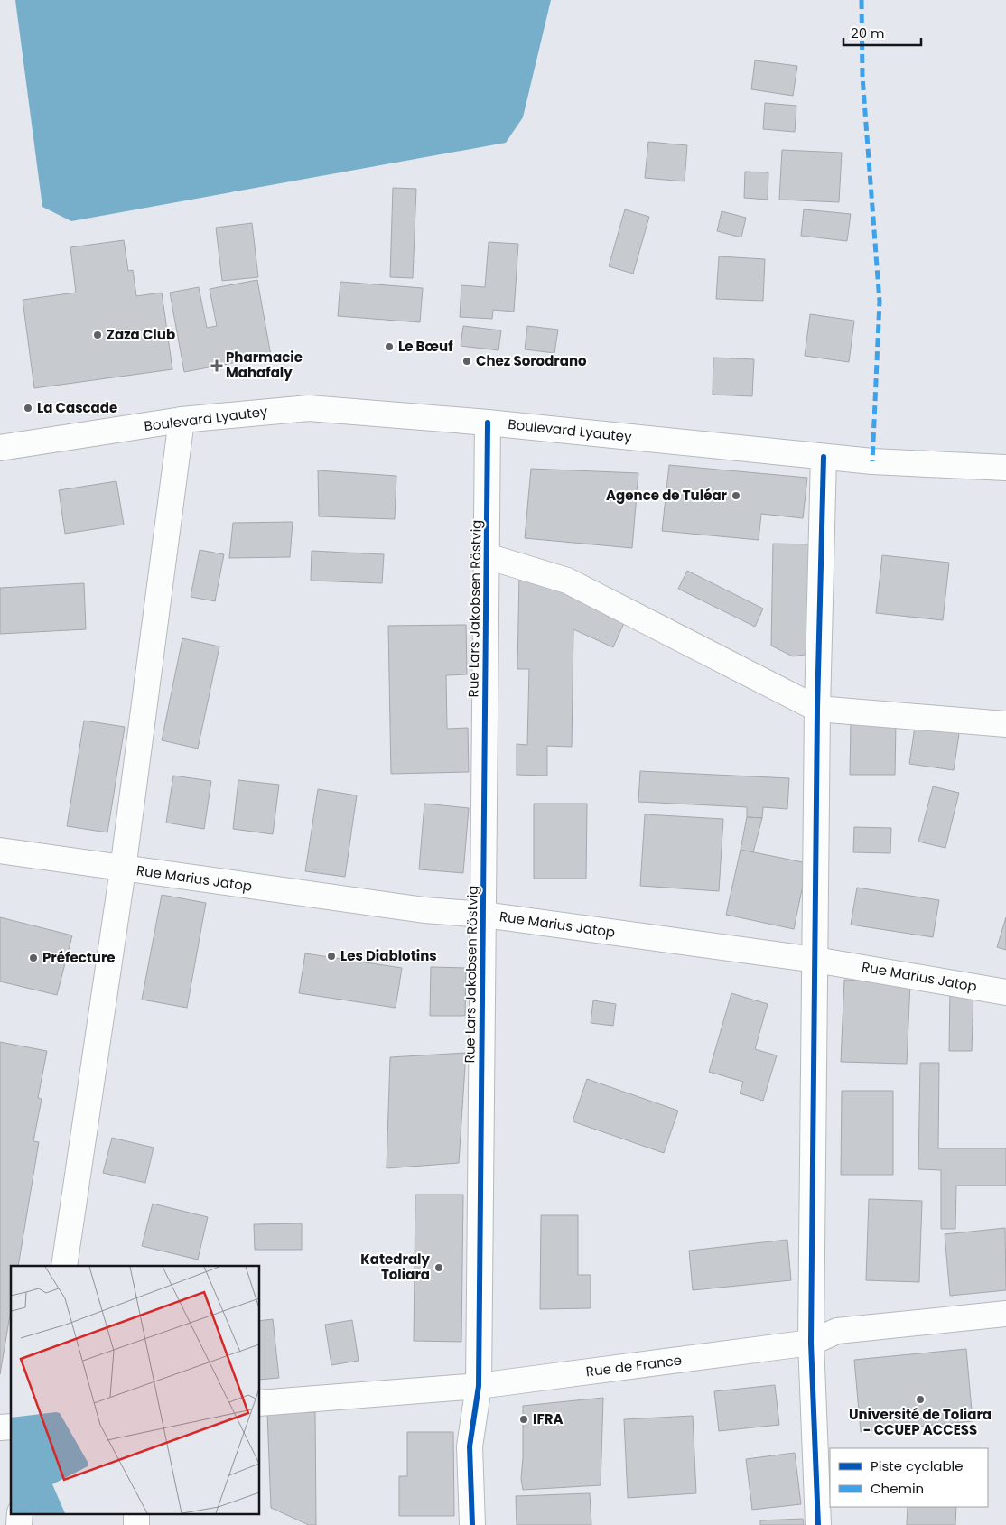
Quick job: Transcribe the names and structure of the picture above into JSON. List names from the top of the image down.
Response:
{
  "streets": {
    "street": [
      "Boulevard Lyautey",
      "Rue Lars Jakobsen Röstvig",
      "Rue Marius Jatop",
      "Rue de France"
    ]
  },
  "crossings": [
    ["Boulevard Lyautey", "Rue Lars Jakobsen Röstvig"],
    ["Rue Lars Jakobsen Röstvig", "Rue Marius Jatop"],
    ["Rue Lars Jakobsen Röstvig", "Rue de France"]
  ],
  "places": {
    "other": [
      "Zaza Club",
      "Le Bœuf",
      "Chez Sorodrano",
      "La Cascade",
      "Agence de Tuléar",
      "Les Diablotins",
      "Préfecture",
      "Katedraly Toliara",
      "Université de Toliara - CCUEP ACCESS",
      "IFRA"
    ],
    "health": ["Pharmacie Mahafaly"]
  },
  "legend": ["Piste cyclable", "Chemin"],
  "scale_bar": "20 m"
}
